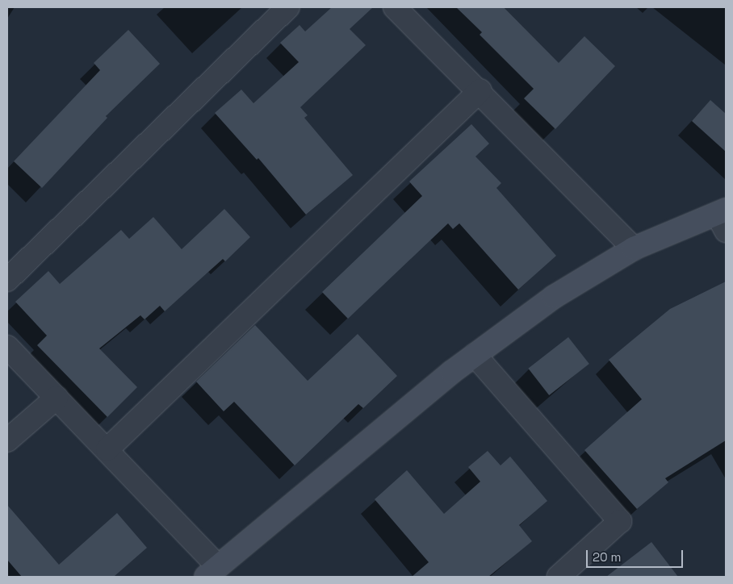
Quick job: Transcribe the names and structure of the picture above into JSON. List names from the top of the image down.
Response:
{
  "scale_bar": "20 m"
}
